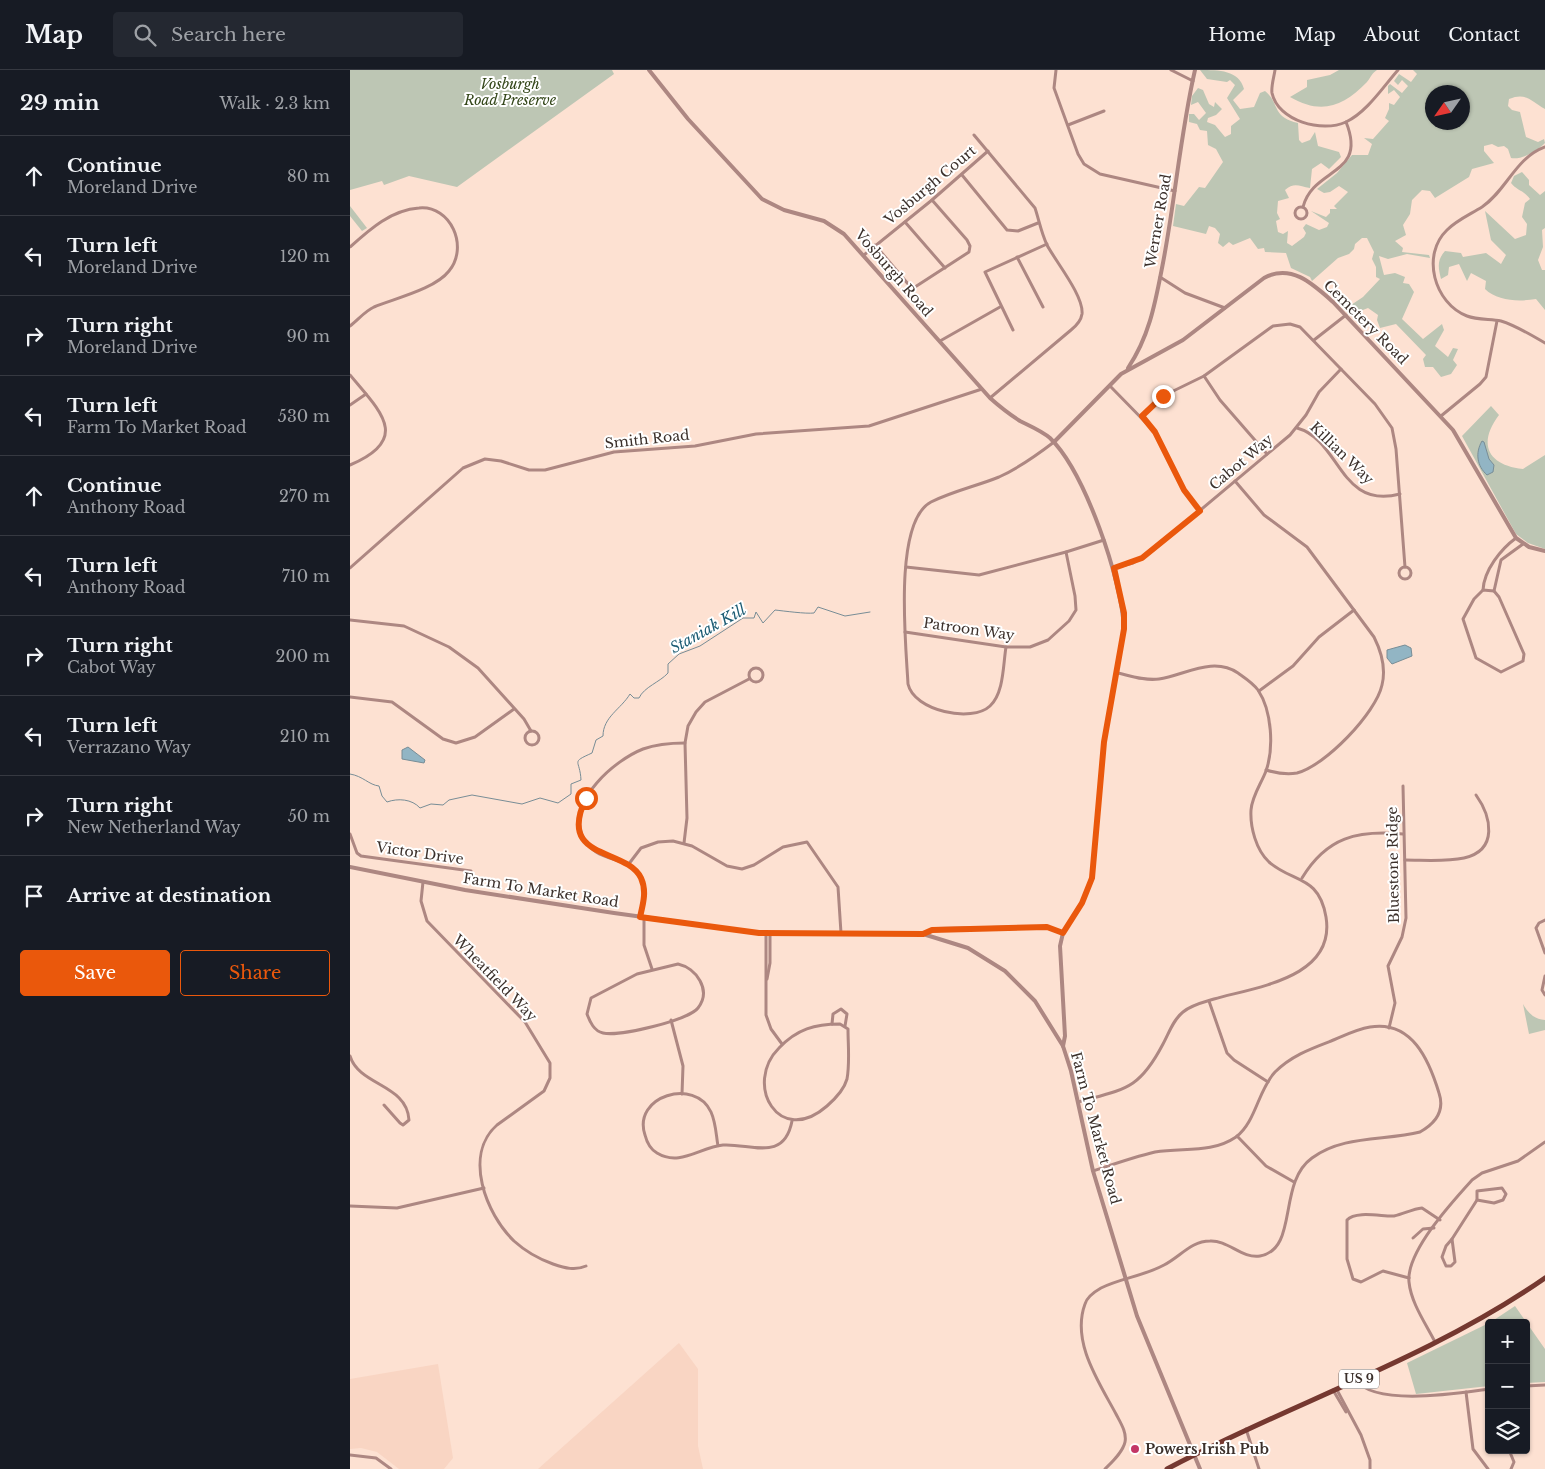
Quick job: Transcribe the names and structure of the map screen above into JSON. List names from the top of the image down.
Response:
{
  "streets": {
    "main road": ["US 9"],
    "street": [
      "Vosburgh Court",
      "Werner Road",
      "Vosburgh Road",
      "Cemetery Road",
      "Smith Road",
      "Killian Way",
      "Cabot Way",
      "Patroon Way",
      "Victor Drive",
      "Bluestone Ridge",
      "Farm To Market Road",
      "Wheatfield Way"
    ]
  },
  "crossings": [
    ["Vosburgh Court", "Vosburgh Road"],
    ["Werner Road", "Cemetery Road"],
    ["Vosburgh Road", "Cemetery Road"],
    ["Vosburgh Road", "Smith Road"],
    ["Killian Way", "Cabot Way"],
    ["Farm To Market Road", "Wheatfield Way"],
    ["Farm To Market Road", "US 9"]
  ],
  "water": ["Staniak Kill"],
  "parks": ["Vosburgh Road Preserve"],
  "places": ["Powers Irish Pub"],
  "north": "bottom left",
  "page": {
    "header": "Map",
    "search": "Search here",
    "nav": [
      "Home",
      "Map",
      "About",
      "Contact"
    ],
    "heading": ["29 min", "Walk · 2.3 km"],
    "list": [
      ["Continue", "Moreland Drive", "80 m"],
      ["Turn left", "Moreland Drive", "120 m"],
      ["Turn right", "Moreland Drive", "90 m"],
      ["Turn left", "Farm To Market Road", "530 m"],
      ["Continue", "Anthony Road", "270 m"],
      ["Turn left", "Anthony Road", "710 m"],
      ["Turn right", "Cabot Way", "200 m"],
      ["Turn left", "Verrazano Way", "210 m"],
      ["Turn right", "New Netherland Way", "50 m"],
      "Arrive at destination"
    ],
    "buttons": ["Save", "Share"],
    "map_buttons": ["+", "−"]
  }
}
